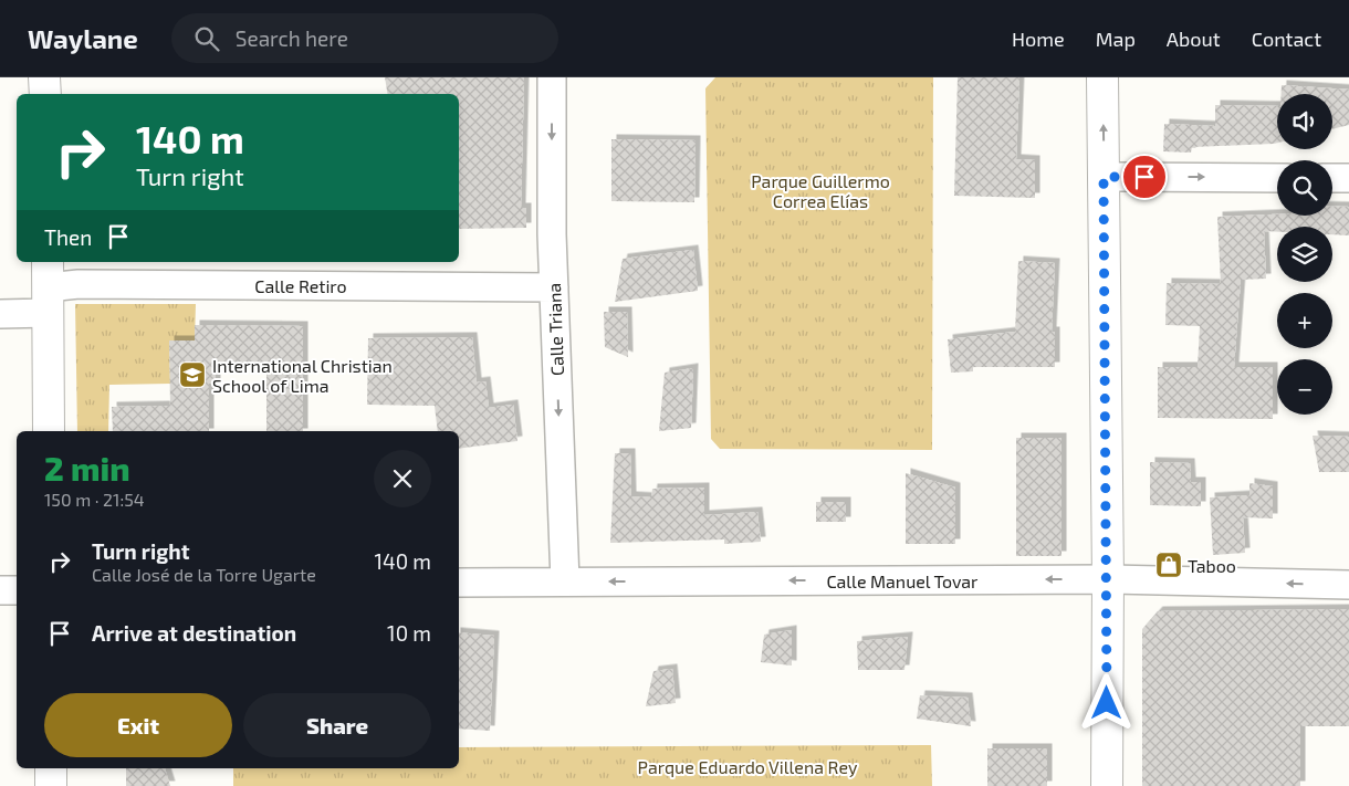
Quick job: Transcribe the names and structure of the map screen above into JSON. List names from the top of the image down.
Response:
{
  "streets": {
    "street": ["Calle Retiro", "Calle Triana", "Calle Manuel Tovar"]
  },
  "crossings": [
    ["Calle Retiro", "Calle Triana"],
    ["Calle Triana", "Calle Manuel Tovar"]
  ],
  "one_way": ["Calle Triana", "Calle Manuel Tovar"],
  "parks": ["Parque Guillermo Correa Elías", "Parque Eduardo Villena Rey"],
  "places": {
    "school or university": ["International Christian School of Lima"],
    "shop": ["Taboo"]
  },
  "page": {
    "header": "Waylane",
    "search": "Search here",
    "nav": [
      "Home",
      "Map",
      "About",
      "Contact"
    ],
    "map_buttons": ["+", "−"],
    "turn": ["140 m", "Turn right"],
    "then": "Then",
    "heading": ["2 min", "150 m · 21:54"],
    "list": [
      {
        "name": "Turn right",
        "note": "Calle José de la Torre Ugarte",
        "value": "140 m"
      },
      {
        "name": "Arrive at destination",
        "value": "10 m"
      }
    ],
    "buttons": ["Exit", "Share"]
  }
}
